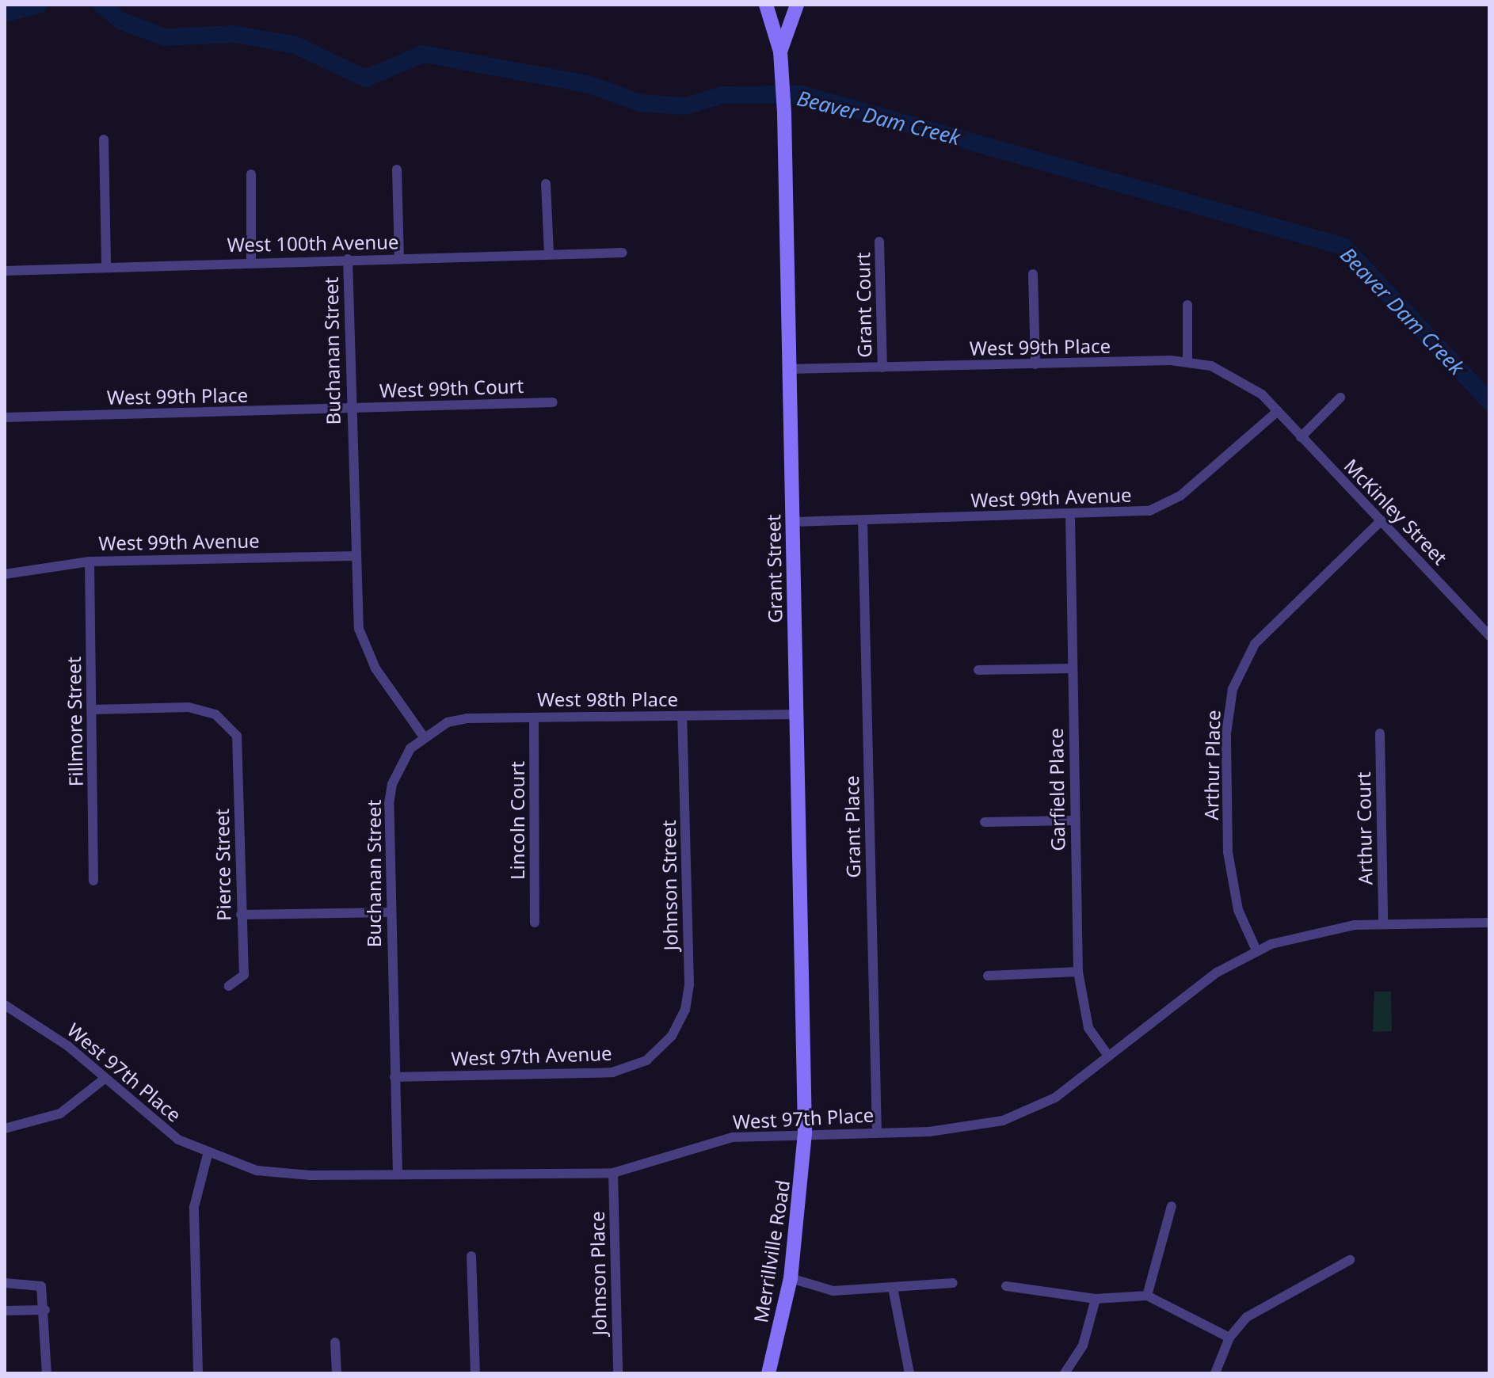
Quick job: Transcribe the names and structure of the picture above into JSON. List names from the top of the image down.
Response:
{
  "streets": {
    "street": [
      "West 100th Avenue",
      "Grant Court",
      "West 99th Place",
      "Buchanan Street",
      "West 99th Court",
      "West 99th Avenue",
      "McKinley Street",
      "Grant Street",
      "West 98th Place",
      "Fillmore Street",
      "Arthur Place",
      "Garfield Place",
      "Lincoln Court",
      "Grant Place",
      "Arthur Court",
      "Pierce Street",
      "Johnson Street",
      "West 97th Avenue",
      "West 97th Place",
      "Merrillville Road",
      "Johnson Place"
    ]
  },
  "crossings": [
    ["West 100th Avenue", "Buchanan Street"],
    ["Grant Court", "West 99th Place"],
    ["West 99th Place", "Buchanan Street"],
    ["West 99th Place", "West 99th Court"],
    ["West 99th Place", "West 99th Avenue"],
    ["West 99th Place", "McKinley Street"],
    ["West 99th Place", "Grant Street"],
    ["Buchanan Street", "West 99th Court"],
    ["Buchanan Street", "West 99th Avenue"],
    ["Buchanan Street", "West 98th Place"],
    ["Buchanan Street", "West 97th Avenue"],
    ["Buchanan Street", "West 97th Place"],
    ["West 99th Avenue", "McKinley Street"],
    ["West 99th Avenue", "Grant Street"],
    ["West 99th Avenue", "Fillmore Street"],
    ["West 99th Avenue", "Garfield Place"],
    ["West 99th Avenue", "Grant Place"],
    ["McKinley Street", "Arthur Place"],
    ["Grant Street", "West 98th Place"],
    ["Grant Street", "West 97th Place"],
    ["Grant Street", "Merrillville Road"],
    ["West 98th Place", "Lincoln Court"],
    ["West 98th Place", "Johnson Street"],
    ["Fillmore Street", "Pierce Street"],
    ["Arthur Place", "West 97th Place"],
    ["Garfield Place", "West 97th Place"],
    ["Grant Place", "West 97th Place"],
    ["Arthur Court", "West 97th Place"],
    ["Johnson Street", "West 97th Avenue"],
    ["West 97th Place", "Merrillville Road"],
    ["West 97th Place", "Johnson Place"]
  ],
  "water": ["Beaver Dam Creek"]
}
